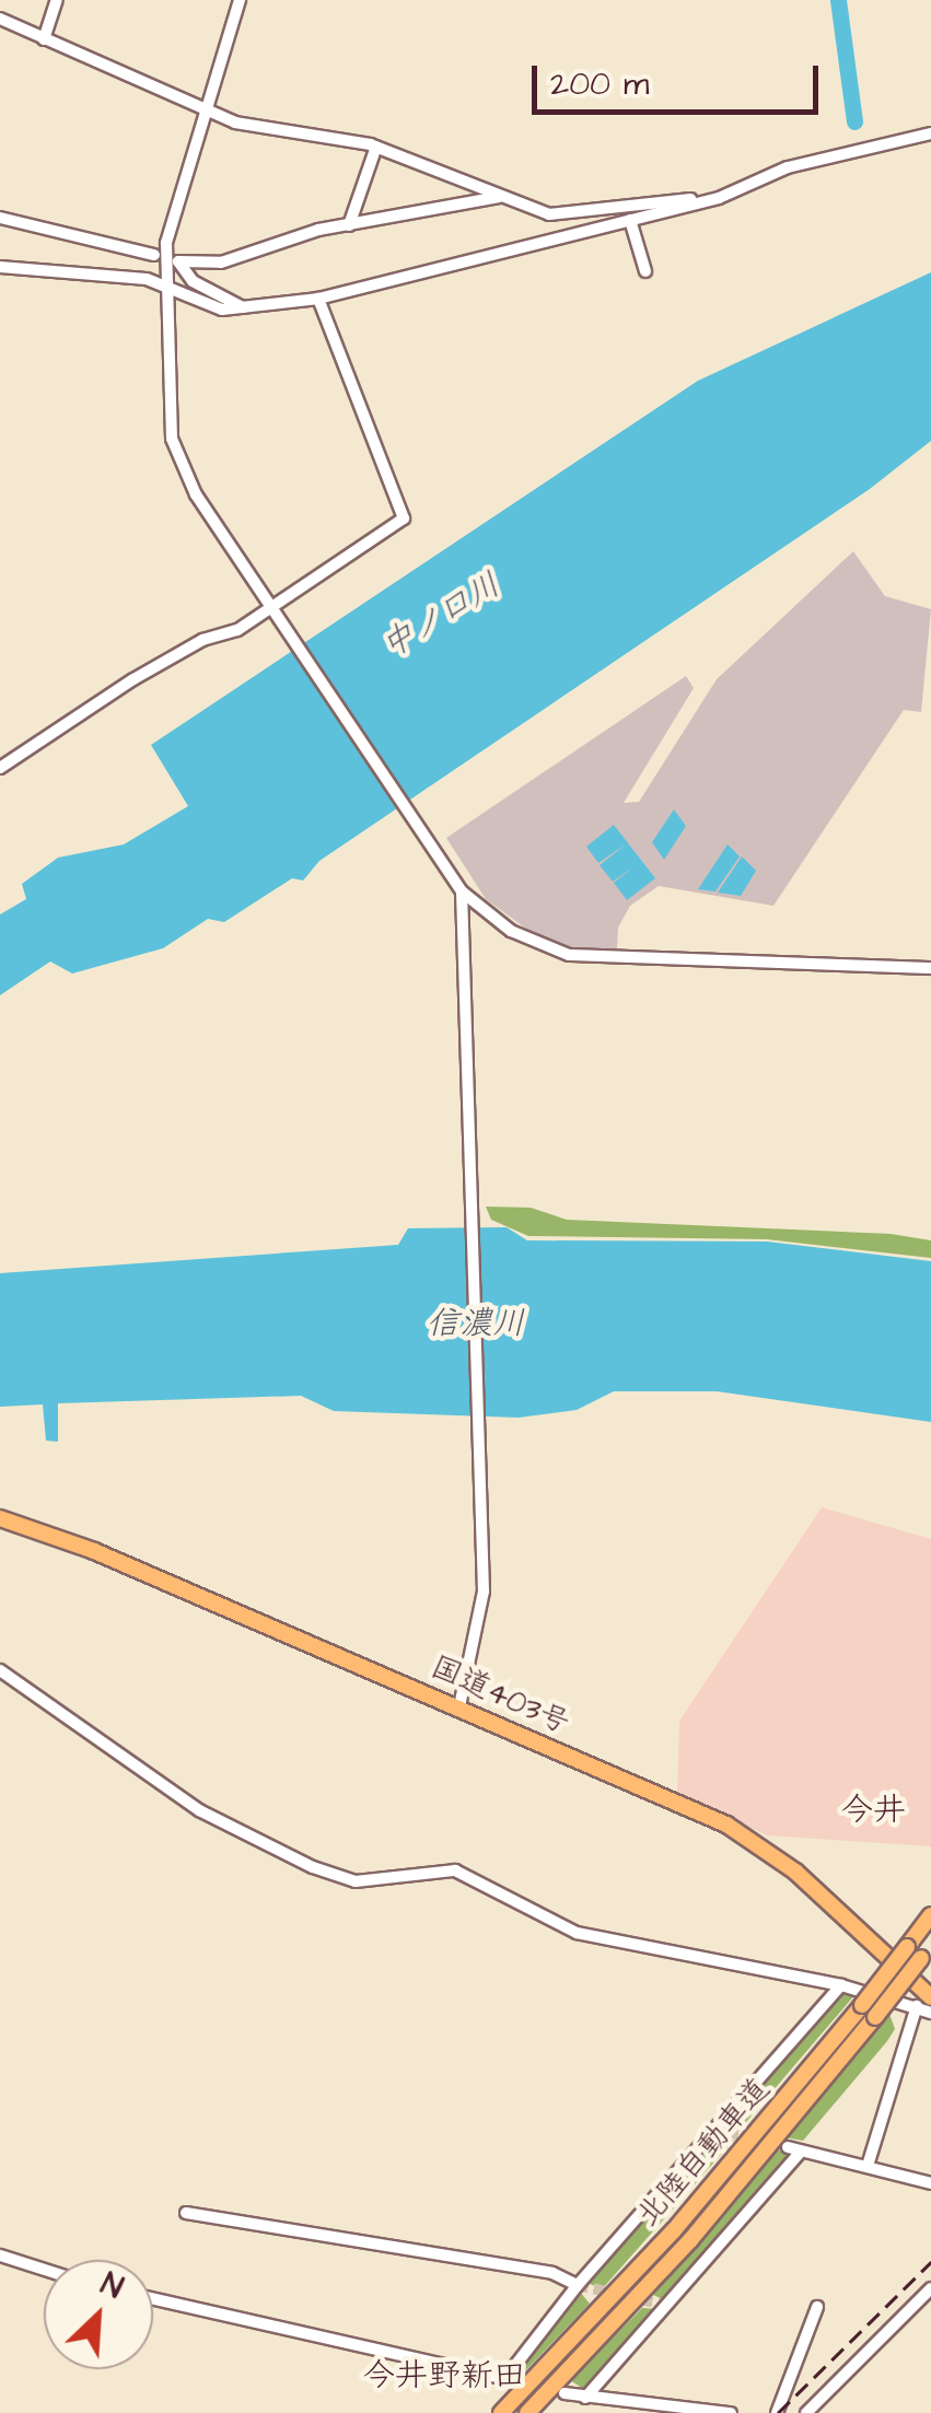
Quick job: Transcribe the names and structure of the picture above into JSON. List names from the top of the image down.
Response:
{
  "streets": {
    "highway": ["国道403号", "北陸自動車道"]
  },
  "districts": ["今井", "今井野新田"],
  "water": ["中ノ口川", "信濃川"],
  "scale_bar": "200 m",
  "north": "top right"
}
